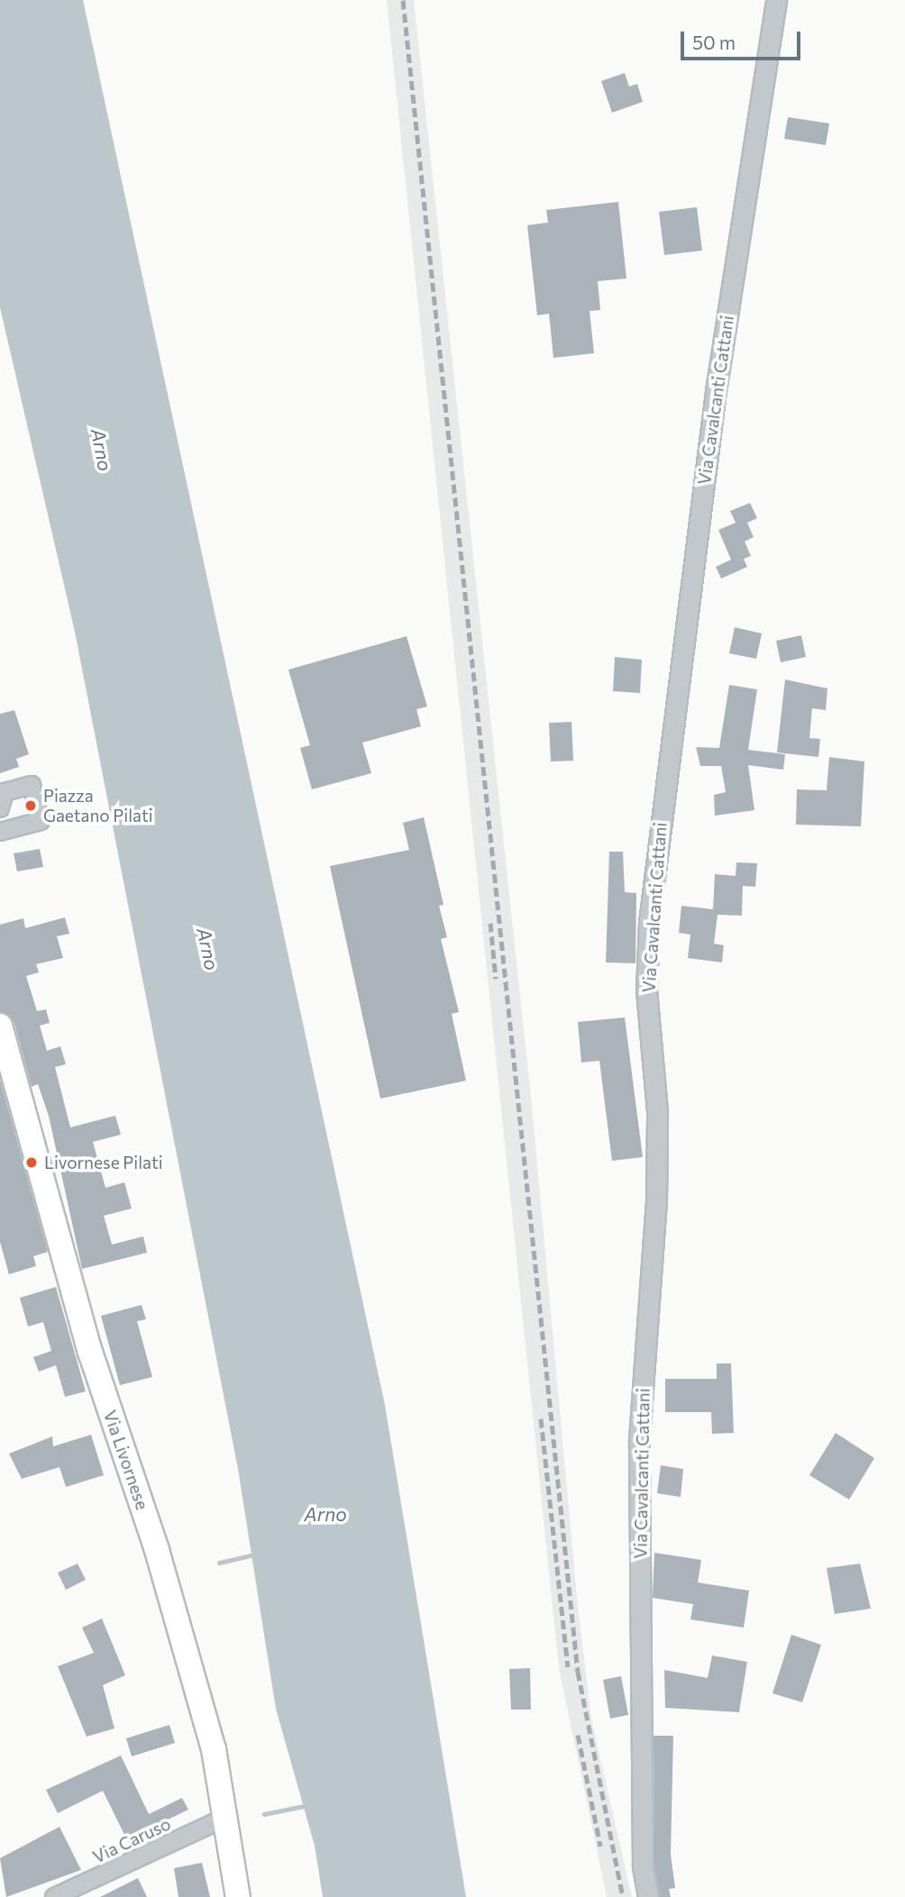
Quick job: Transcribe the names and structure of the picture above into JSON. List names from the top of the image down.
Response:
{
  "streets": {
    "main road": ["Via Livornese"],
    "street": ["Via Cavalcanti Cattani", "Via Caruso"]
  },
  "crossings": [
    ["Via Livornese", "Via Caruso"]
  ],
  "water": ["Arno"],
  "places": ["Piazza Gaetano Pilati", "Livornese Pilati"],
  "scale_bar": "50 m"
}
